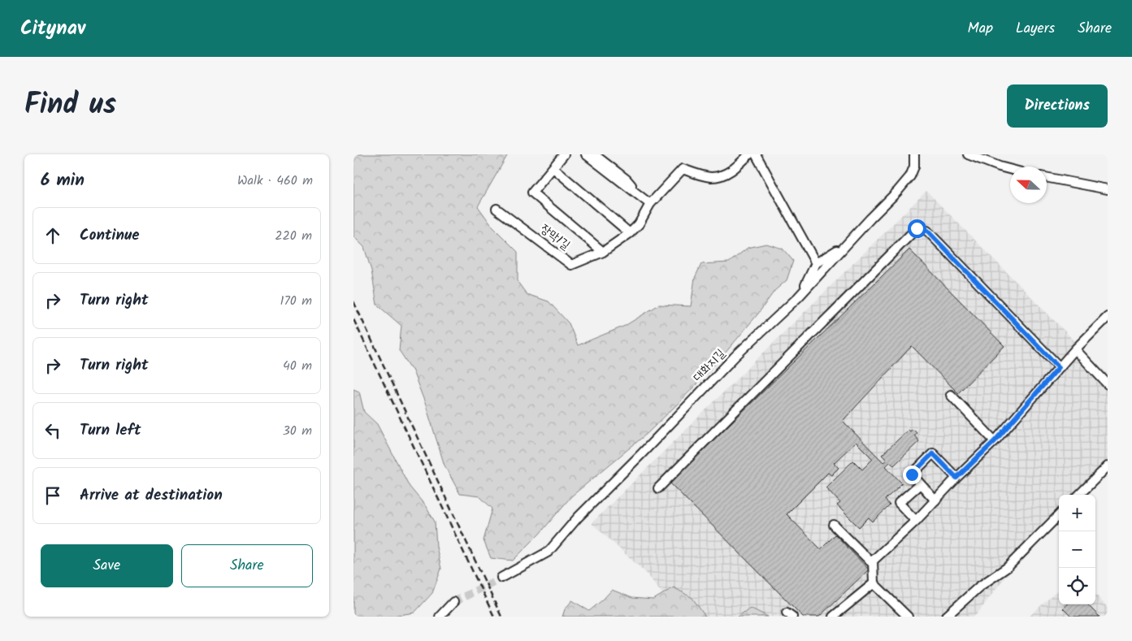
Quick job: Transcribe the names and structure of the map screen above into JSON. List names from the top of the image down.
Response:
{
  "streets": {
    "street": ["장막1길", "대화지길"]
  },
  "north": "left",
  "page": {
    "header": "Citynav",
    "nav": ["Map", "Layers", "Share"],
    "title": "Find us",
    "buttons": [
      "Directions",
      ["Save", "Share"]
    ],
    "heading": ["6 min", "Walk · 460 m"],
    "list": [
      ["Continue", "220 m"],
      ["Turn right", "170 m"],
      ["Turn right", "40 m"],
      ["Turn left", "30 m"],
      "Arrive at destination"
    ],
    "map_buttons": ["+", "−"]
  }
}
